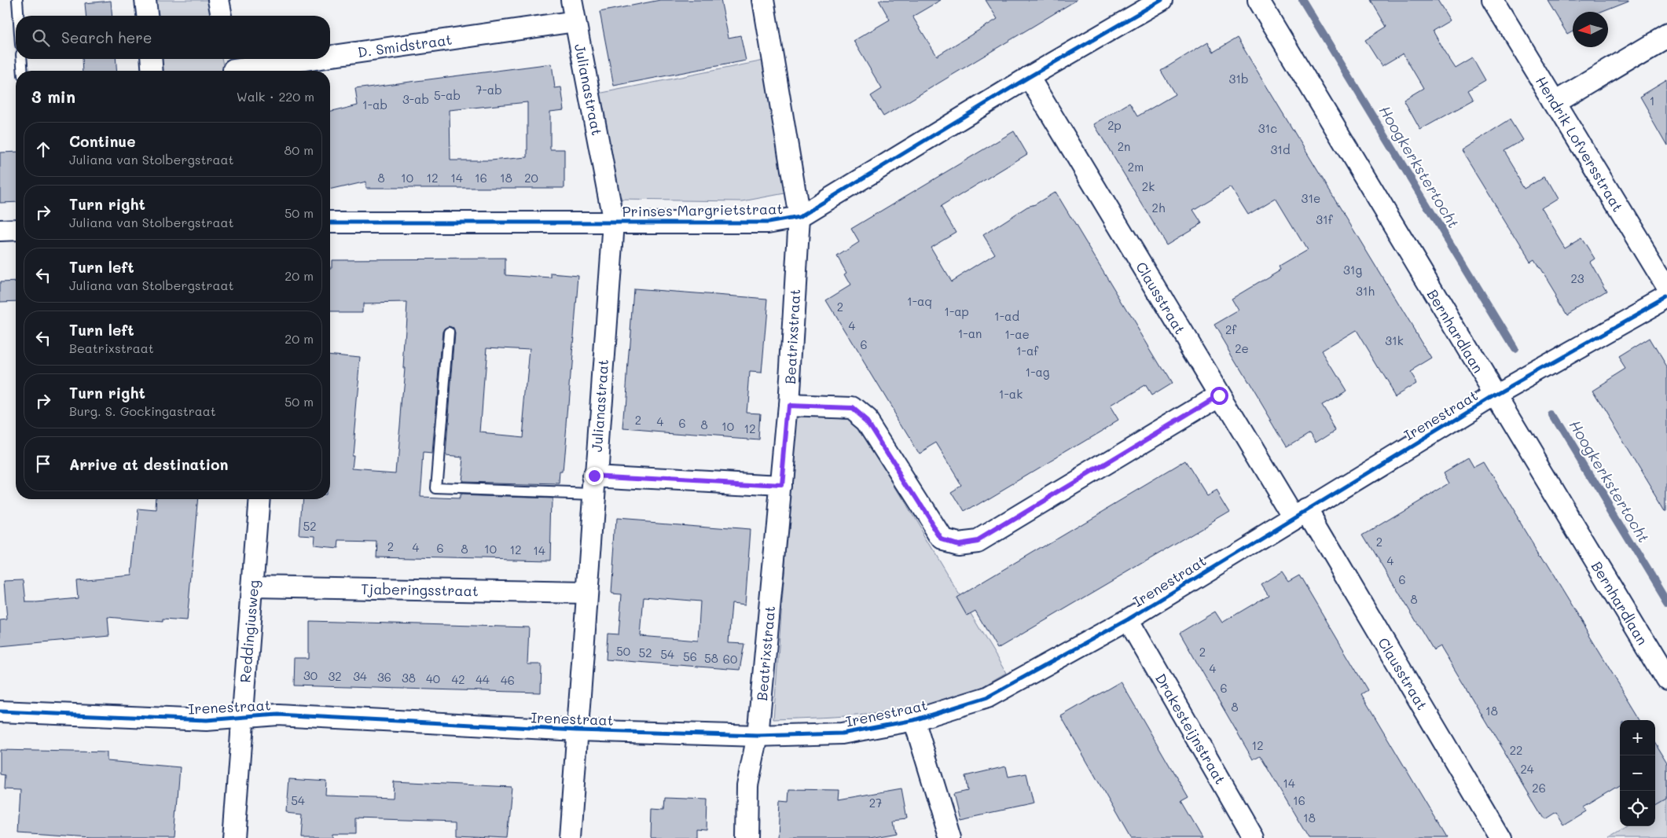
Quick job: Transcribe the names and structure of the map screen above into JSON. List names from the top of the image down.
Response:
{
  "streets": {
    "street": [
      "D. Smidstraat",
      "Julianastraat",
      "Hendrik Lofversstraat",
      "Prinses Margrietstraat",
      "Clausstraat",
      "Bernhardlaan",
      "Beatrixstraat",
      "Irenestraat",
      "Tjaberingsstraat",
      "Reddingiusweg",
      "Drakesteijnstraat"
    ]
  },
  "crossings": [
    ["D. Smidstraat", "Julianastraat"],
    ["Julianastraat", "Prinses Margrietstraat"],
    ["Julianastraat", "Irenestraat"],
    ["Julianastraat", "Tjaberingsstraat"],
    ["Prinses Margrietstraat", "Clausstraat"],
    ["Prinses Margrietstraat", "Beatrixstraat"],
    ["Clausstraat", "Irenestraat"],
    ["Bernhardlaan", "Irenestraat"],
    ["Beatrixstraat", "Irenestraat"],
    ["Irenestraat", "Reddingiusweg"],
    ["Irenestraat", "Drakesteijnstraat"],
    ["Tjaberingsstraat", "Reddingiusweg"]
  ],
  "water": ["Hoogkerkstertocht"],
  "house_numbers": [
    "31b",
    "7-ab",
    "5-ab",
    "3-ab",
    "1",
    "1-ab",
    "2p",
    "31c",
    "2n",
    "31d",
    "2m",
    "8",
    "10",
    "12",
    "14",
    "16",
    "18",
    "20",
    "2k",
    "31e",
    "2h",
    "31f",
    "31g",
    "23",
    "31h",
    "1-aq",
    "2",
    "1-ap",
    "1-ad",
    "4",
    "2f",
    "1-an",
    "1-ae",
    "31k",
    "6",
    "2e",
    "1-af",
    "1-ag",
    "1-ak",
    "2",
    "4",
    "6",
    "8",
    "10",
    "12",
    "52",
    "2",
    "2",
    "4",
    "6",
    "8",
    "10",
    "12",
    "14",
    "4",
    "6",
    "8",
    "50",
    "2",
    "52",
    "54",
    "56",
    "58",
    "60",
    "4",
    "30",
    "32",
    "34",
    "36",
    "38",
    "40",
    "42",
    "44",
    "46",
    "6",
    "8",
    "18",
    "12",
    "22",
    "24",
    "14",
    "26",
    "54",
    "16",
    "27",
    "18"
  ],
  "north": "left",
  "page": {
    "search": "Search here",
    "heading": ["3 min", "Walk · 220 m"],
    "list": [
      ["Continue", "Juliana van Stolbergstraat", "80 m"],
      ["Turn right", "Juliana van Stolbergstraat", "50 m"],
      ["Turn left", "Juliana van Stolbergstraat", "20 m"],
      ["Turn left", "Beatrixstraat", "20 m"],
      ["Turn right", "Burg. S. Gockingastraat", "50 m"],
      "Arrive at destination"
    ],
    "map_buttons": ["+", "−"]
  }
}
